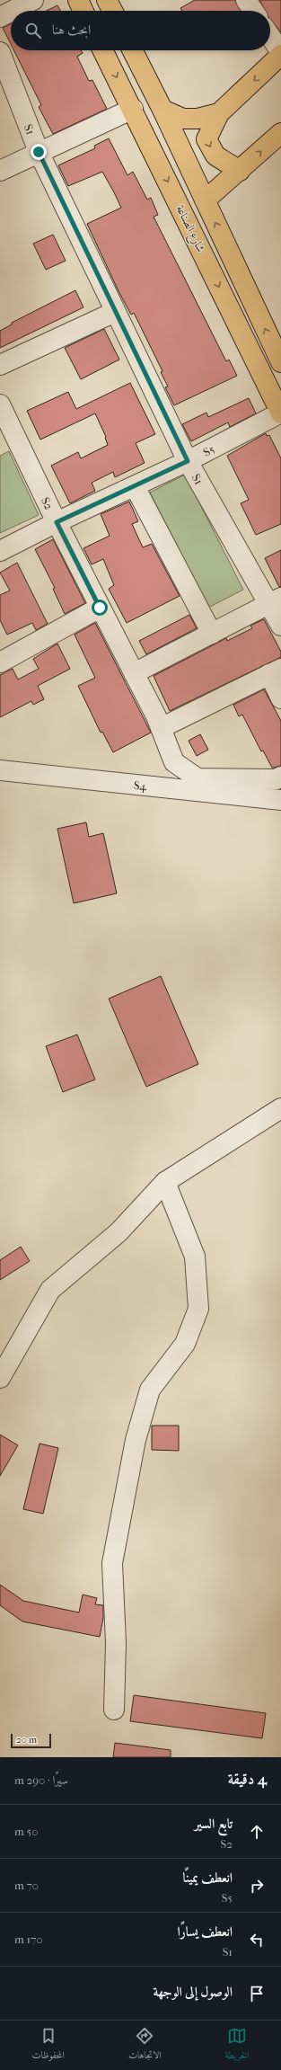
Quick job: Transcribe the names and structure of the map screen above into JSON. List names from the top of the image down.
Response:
{
  "streets": {
    "main road": ["شارع الصناعة"],
    "street": [
      "S1",
      "S5",
      "S2",
      "S4"
    ]
  },
  "crossings": [
    ["S1", "S5"],
    ["شارع الصناعة", "S5"],
    ["S5", "S2"]
  ],
  "scale_bar": "20 m",
  "page": {
    "search": "ابحث هنا",
    "scale": "20 m",
    "heading": ["4 دقيقة", "سيرًا · 290 m"],
    "list": [
      ["تابع السير", "S2", "50 m"],
      ["انعطف يمينًا", "S5", "70 m"],
      ["انعطف يسارًا", "S1", "170 m"],
      "الوصول إلى الوجهة"
    ],
    "nav": ["الخريطة", "الاتجاهات", "المحفوظات"]
  }
}
